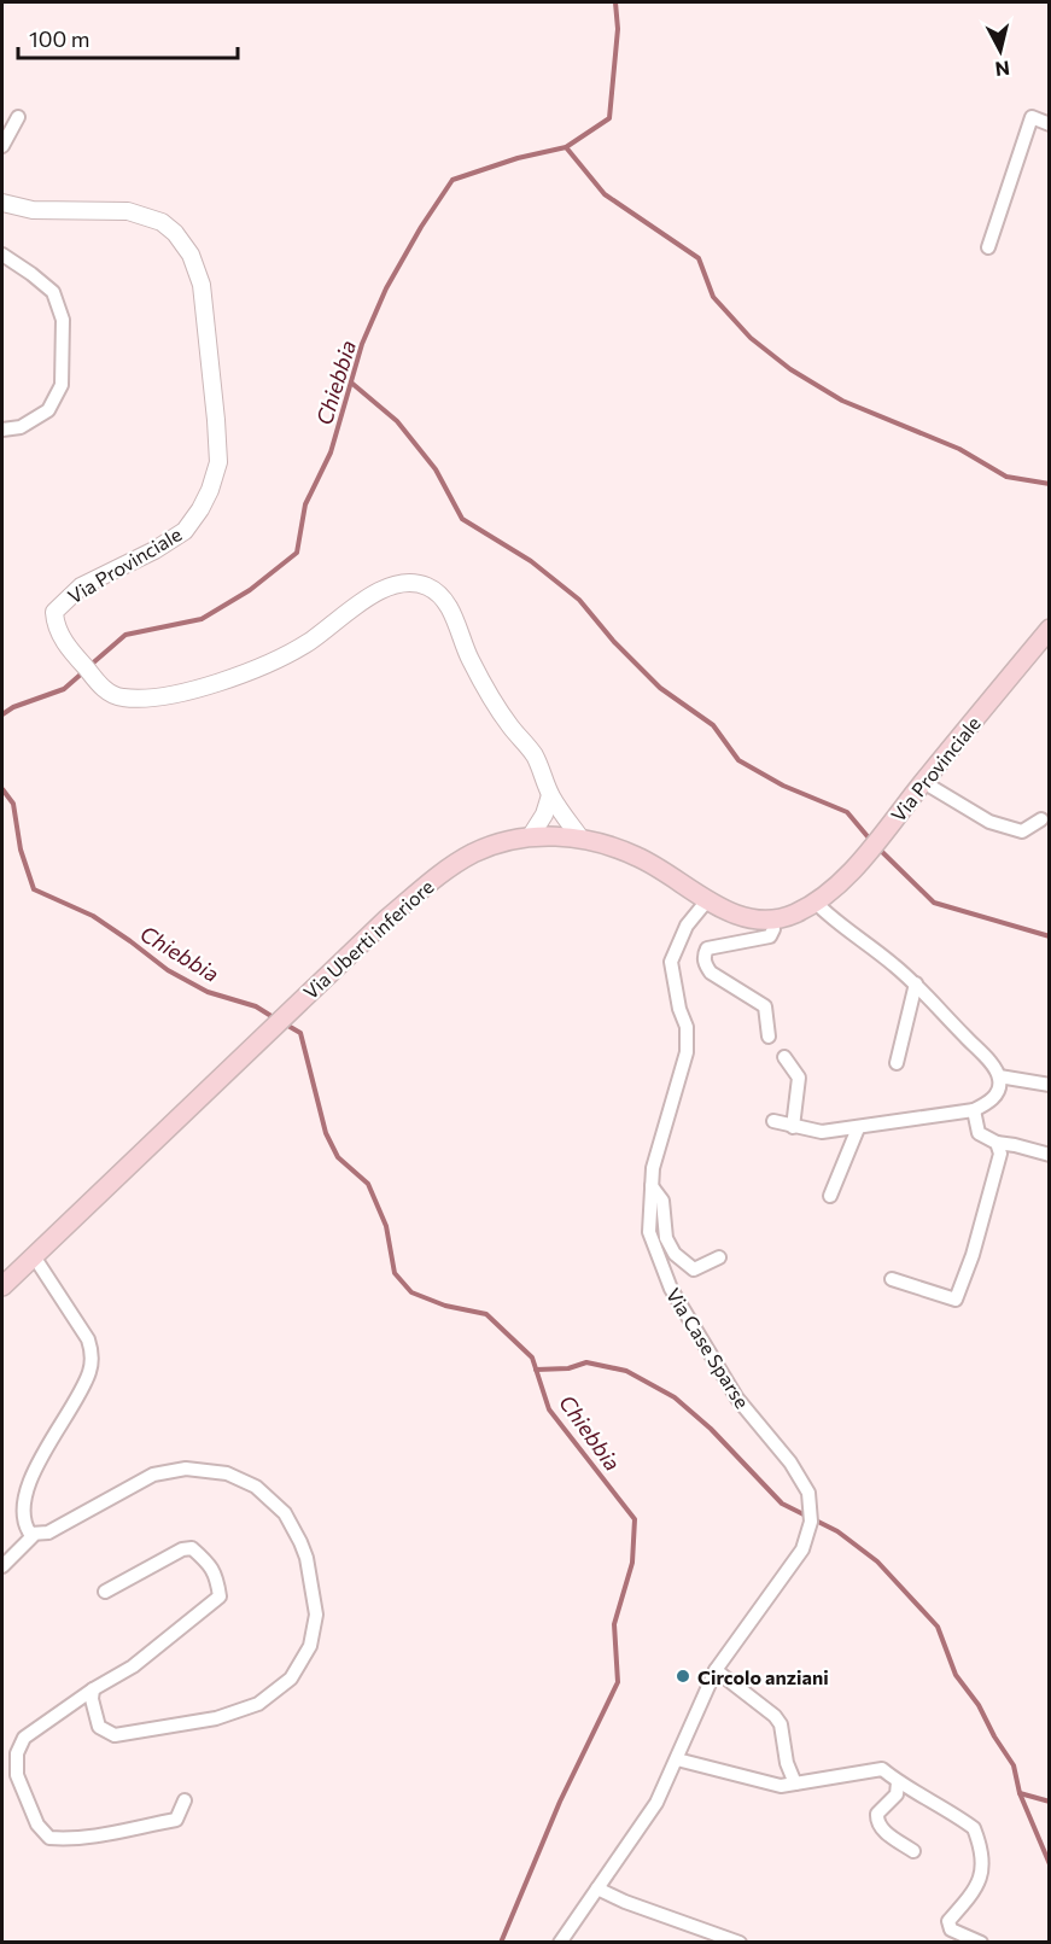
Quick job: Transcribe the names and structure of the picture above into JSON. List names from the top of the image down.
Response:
{
  "streets": {
    "main road": ["Via Provinciale", "Via Uberti inferiore"],
    "street": ["Via Case Sparse"]
  },
  "crossings": [
    ["Via Provinciale", "Via Uberti inferiore"],
    ["Via Uberti inferiore", "Via Case Sparse"]
  ],
  "water": ["Chiebbia"],
  "places": ["Circolo anziani"],
  "scale_bar": "100 m",
  "north": "bottom"
}
